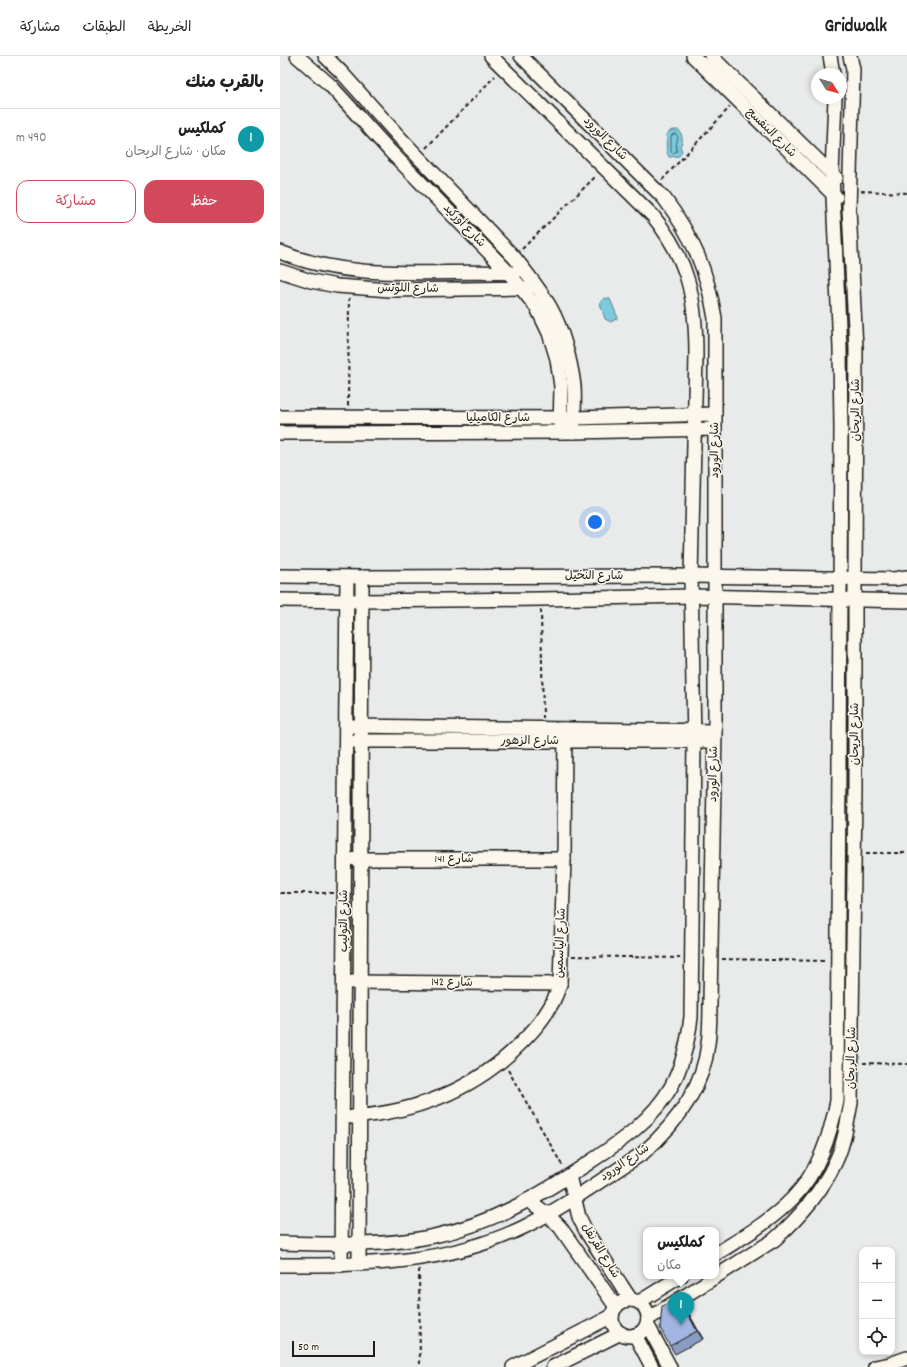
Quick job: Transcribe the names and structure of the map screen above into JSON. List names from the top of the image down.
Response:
{
  "streets": {
    "street": [
      "شارع البنفسج",
      "شارع الورود",
      "شارع أوركيد",
      "شارع اللوتس",
      "شارع الريحان",
      "شارع الكاميليا",
      "شارع النخيل",
      "شارع الزهور",
      "شارع 141",
      "شارع التوليب",
      "شارع الياسمين",
      "شارع 142",
      "شارع القرنفل"
    ]
  },
  "crossings": [
    ["شارع البنفسج", "شارع الريحان"],
    ["شارع الورود", "شارع الكاميليا"],
    ["شارع الورود", "شارع النخيل"],
    ["شارع الورود", "شارع الزهور"],
    ["شارع الورود", "شارع التوليب"],
    ["شارع الورود", "شارع القرنفل"],
    ["شارع أوركيد", "شارع اللوتس"],
    ["شارع أوركيد", "شارع الكاميليا"],
    ["شارع الريحان", "شارع النخيل"],
    ["شارع الريحان", "شارع القرنفل"],
    ["شارع النخيل", "شارع التوليب"],
    ["شارع الزهور", "شارع التوليب"],
    ["شارع الزهور", "شارع الياسمين"],
    ["شارع 141", "شارع التوليب"],
    ["شارع 141", "شارع الياسمين"],
    ["شارع التوليب", "شارع الياسمين"],
    ["شارع التوليب", "شارع 142"],
    ["شارع الياسمين", "شارع 142"]
  ],
  "scale_bar": "50 m",
  "north": "bottom right",
  "page": {
    "header": "Gridwalk",
    "nav": ["الخريطة", "الطبقات", "مشاركة"],
    "heading": "بالقرب منك",
    "list": [
      {
        "mark": "1",
        "name": "كملكيس",
        "note": "مكان · شارع الريحان",
        "value": "490 m"
      }
    ],
    "buttons": ["حفظ", "مشاركة"],
    "popup": ["كملكيس", "مكان"],
    "map_buttons": ["+", "−"],
    "pins": "1",
    "scale": "50 m"
  }
}
